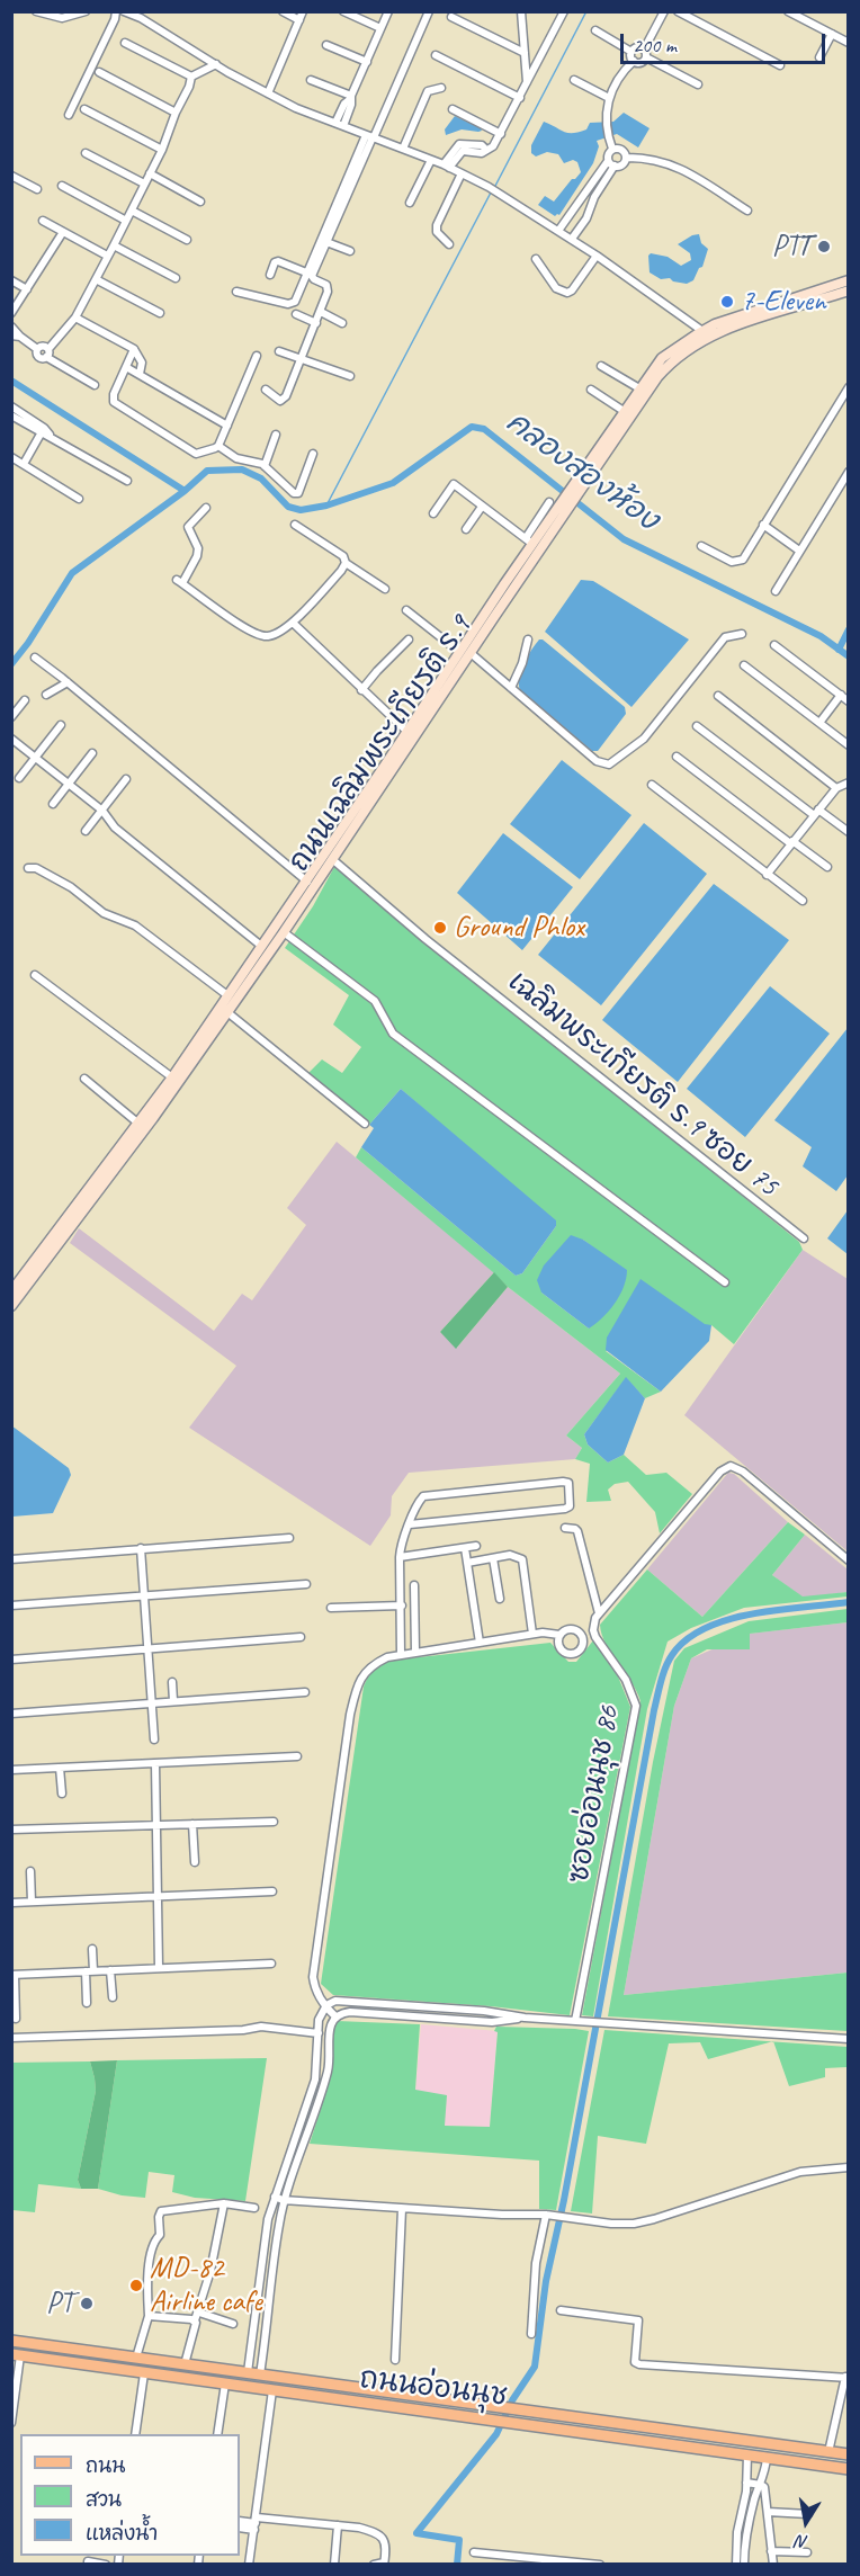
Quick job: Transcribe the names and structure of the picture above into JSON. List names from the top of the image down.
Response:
{
  "streets": {
    "main road": ["ถนนเฉลิมพระเกียรติ ร.9", "ถนนอ่อนนุช"],
    "street": ["เฉลิมพระเกียรติ ร.9 ซอย 75", "ซอยอ่อนนุช 86"]
  },
  "crossings": [
    ["ถนนเฉลิมพระเกียรติ ร.9", "เฉลิมพระเกียรติ ร.9 ซอย 75"]
  ],
  "water": ["คลองสองห้อง"],
  "places": [
    "PTT",
    "7-Eleven",
    "Ground Phlox",
    "MD-82 Airline cafe",
    "PT"
  ],
  "legend": ["ถนน", "สวน", "แหล่งน้ำ"],
  "scale_bar": "200 m",
  "north": "bottom"
}
